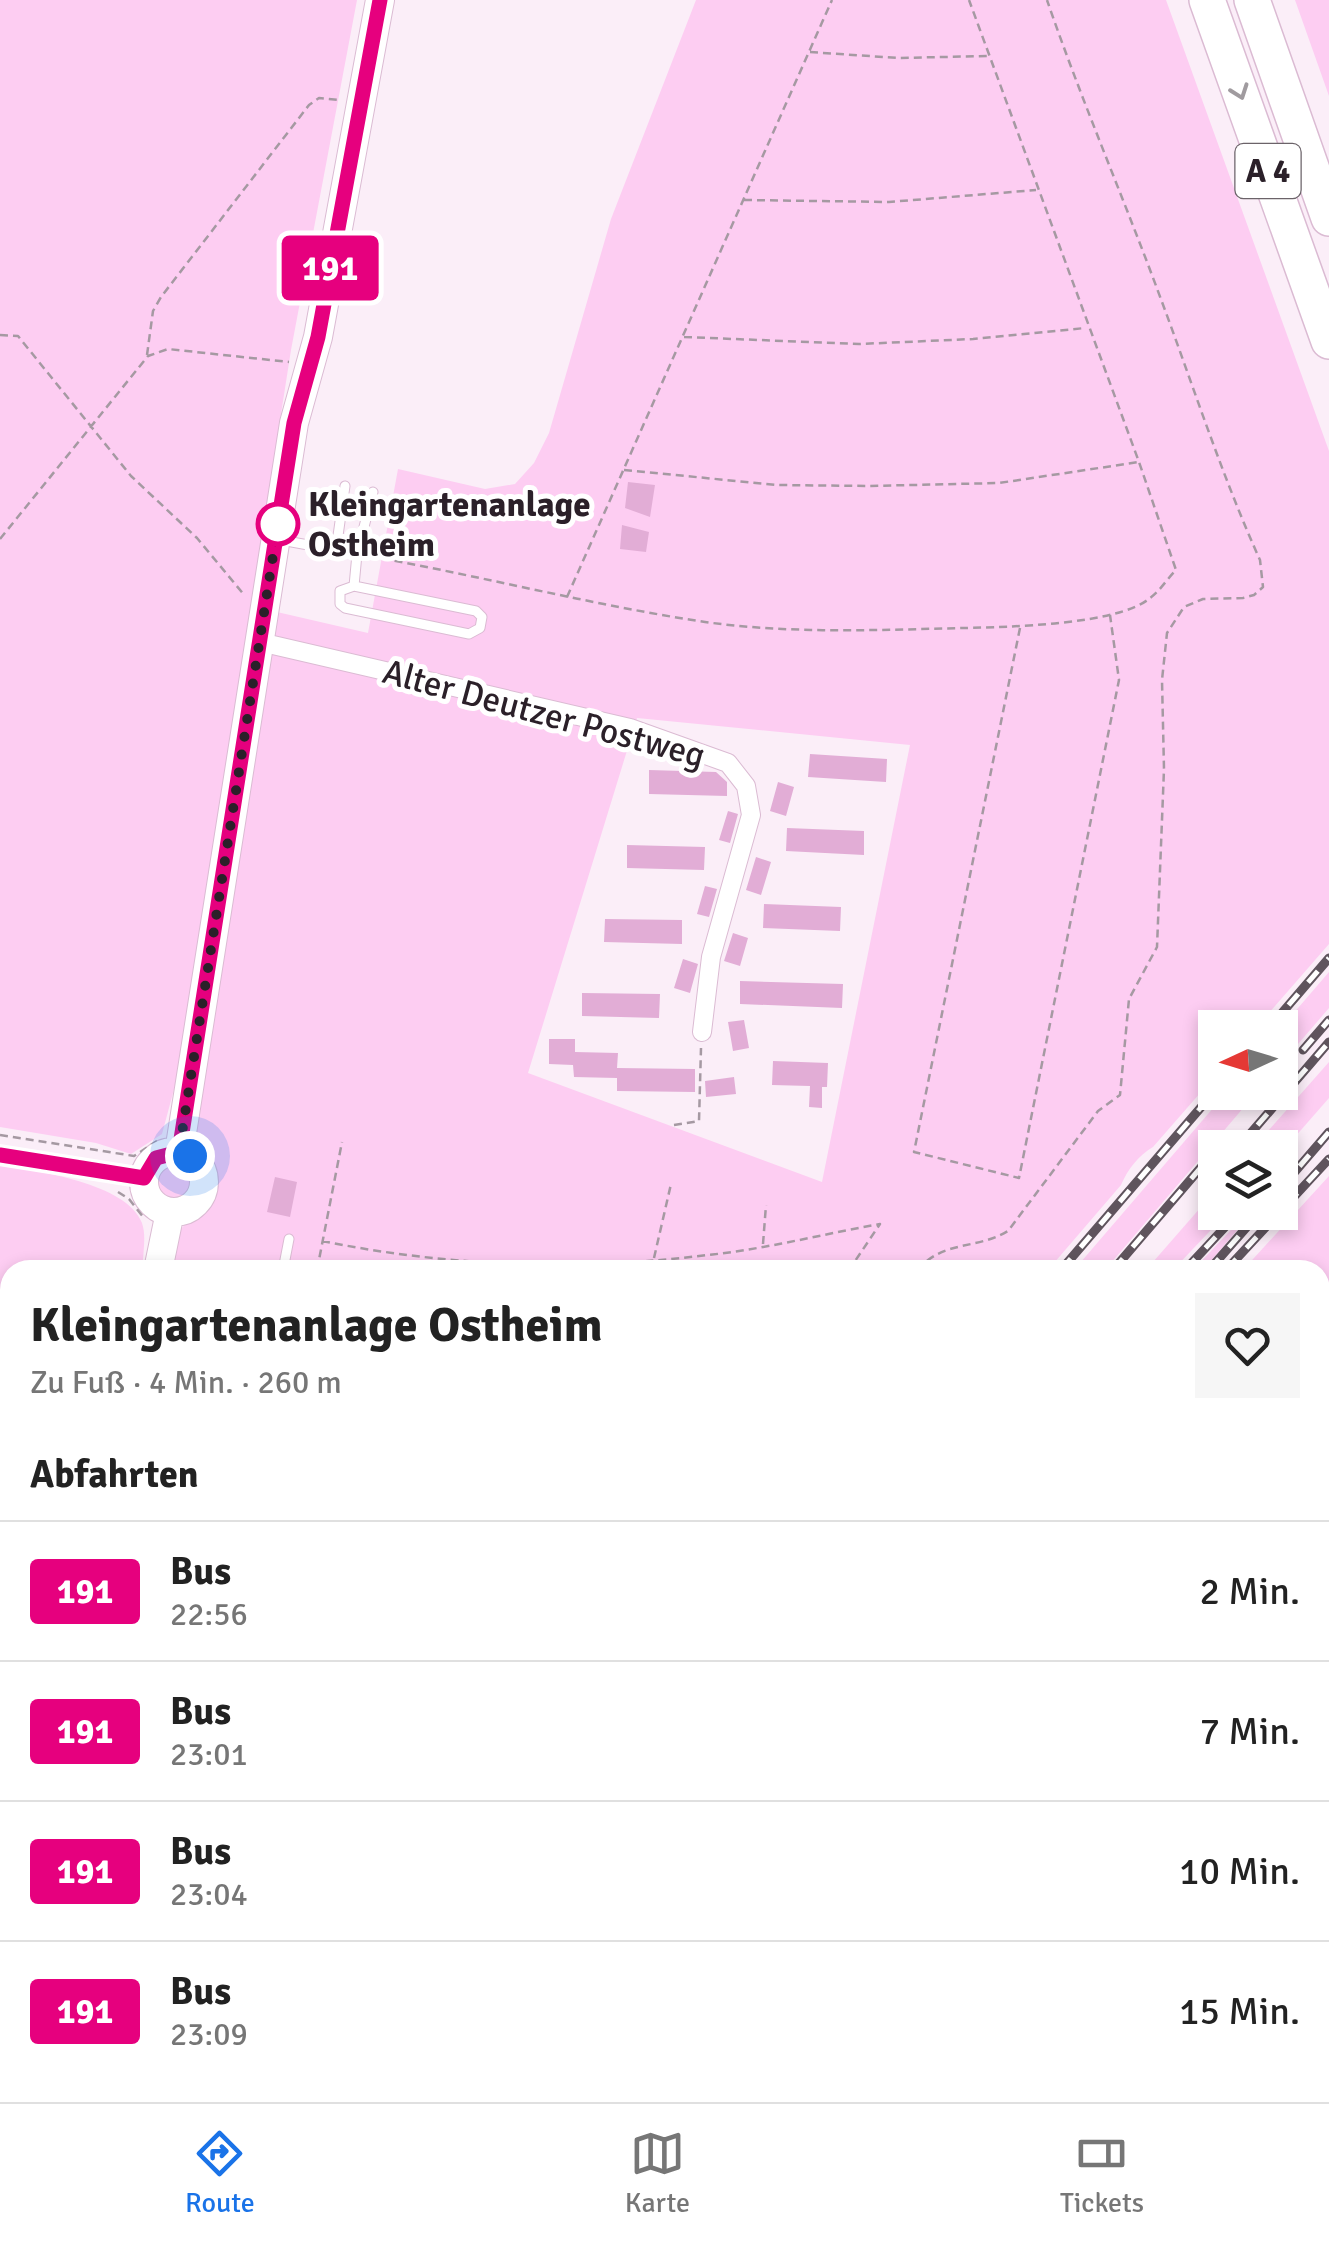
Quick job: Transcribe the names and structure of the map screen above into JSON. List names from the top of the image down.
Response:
{
  "streets": {
    "highway": ["A 4"],
    "street": ["Alter Deutzer Postweg"]
  },
  "places": ["Kleingartenanlage Ostheim"],
  "lines": ["bus line 191"],
  "north": "left",
  "page": {
    "on_map": "191",
    "heading": [
      ["Kleingartenanlage Ostheim", "Zu Fuß · 4 Min. · 260 m"],
      "Abfahrten"
    ],
    "list": [
      {
        "mark": "191",
        "name": "Bus",
        "note": "22:56",
        "value": "2 Min."
      },
      {
        "mark": "191",
        "name": "Bus",
        "note": "23:01",
        "value": "7 Min."
      },
      {
        "mark": "191",
        "name": "Bus",
        "note": "23:04",
        "value": "10 Min."
      },
      {
        "mark": "191",
        "name": "Bus",
        "note": "23:09",
        "value": "15 Min."
      }
    ],
    "tabs": ["Route", "Karte", "Tickets"]
  }
}
